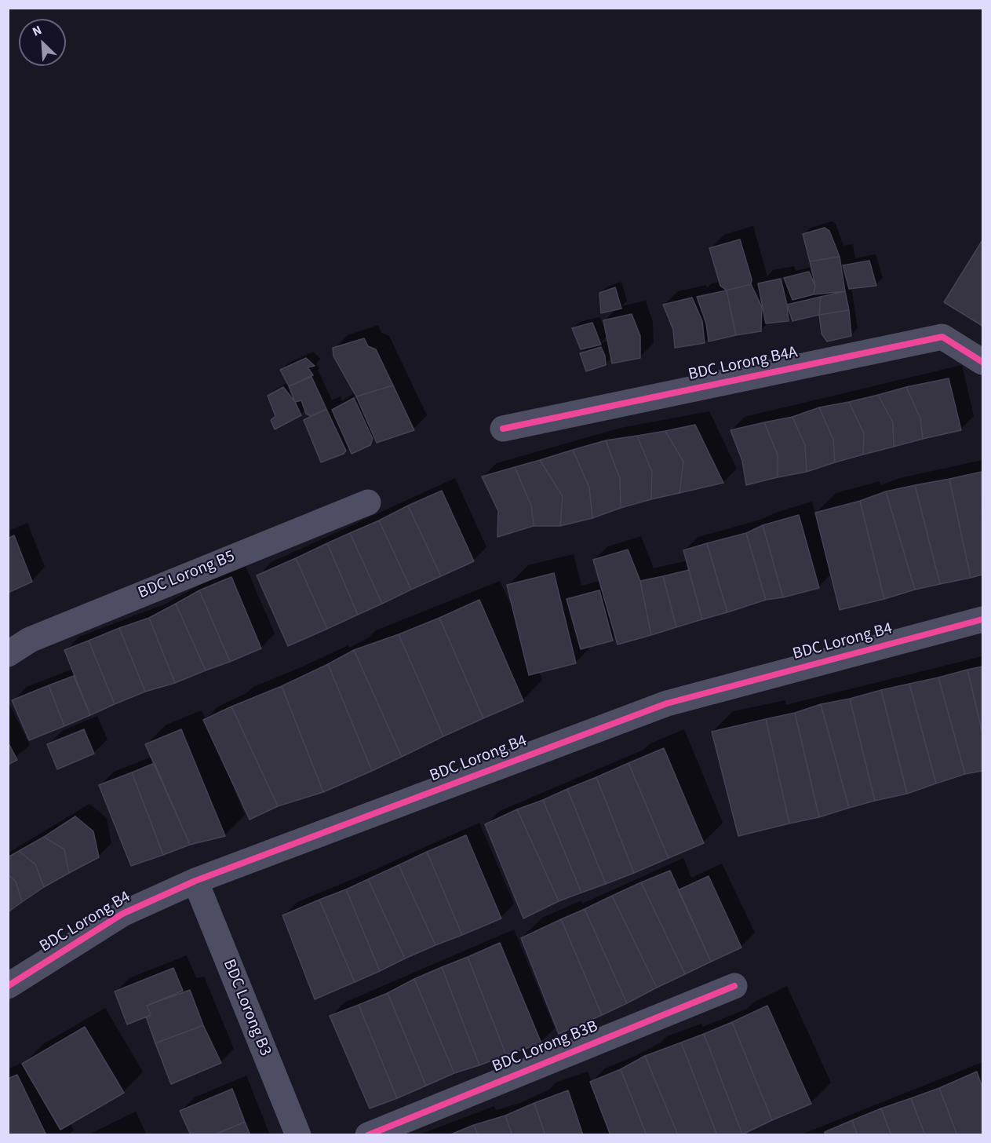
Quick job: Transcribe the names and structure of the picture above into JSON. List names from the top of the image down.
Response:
{
  "streets": {
    "street": [
      "BDC Lorong B4A",
      "BDC Lorong B5",
      "BDC Lorong B4",
      "BDC Lorong B3",
      "BDC Lorong B3B"
    ]
  },
  "crossings": [
    ["BDC Lorong B4", "BDC Lorong B3"]
  ],
  "north": "top left"
}
